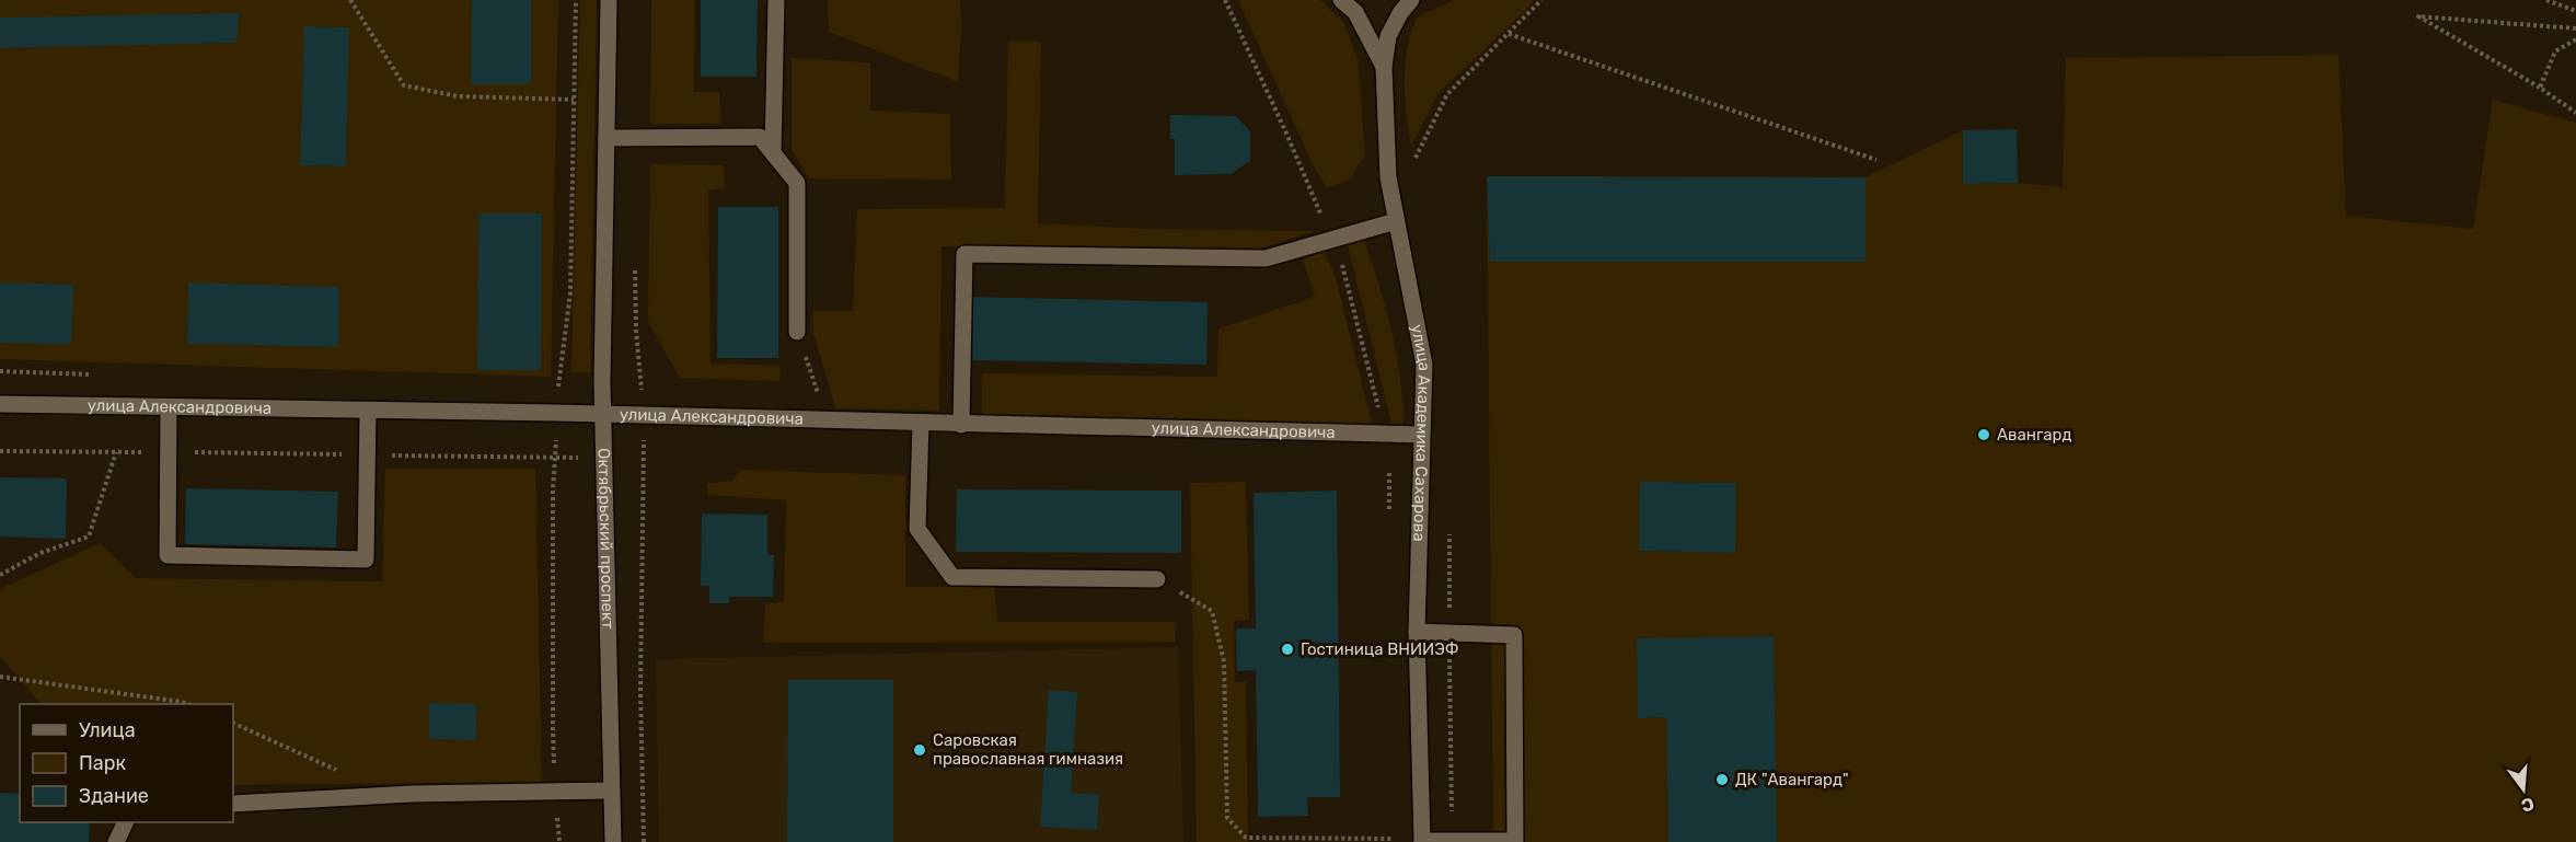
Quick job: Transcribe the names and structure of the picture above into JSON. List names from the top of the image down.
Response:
{
  "streets": {
    "street": ["улица Александровича", "улица Академика Сахарова", "Октябрьский проспект"]
  },
  "crossings": [
    ["улица Александровича", "улица Академика Сахарова"],
    ["улица Александровича", "Октябрьский проспект"]
  ],
  "places": [
    "Авангард",
    "Гостиница ВНИИЭФ",
    "Саровская православная гимназия",
    "ДК \"Авангард\""
  ],
  "legend": ["Улица", "Парк", "Здание"],
  "north": "bottom"
}
